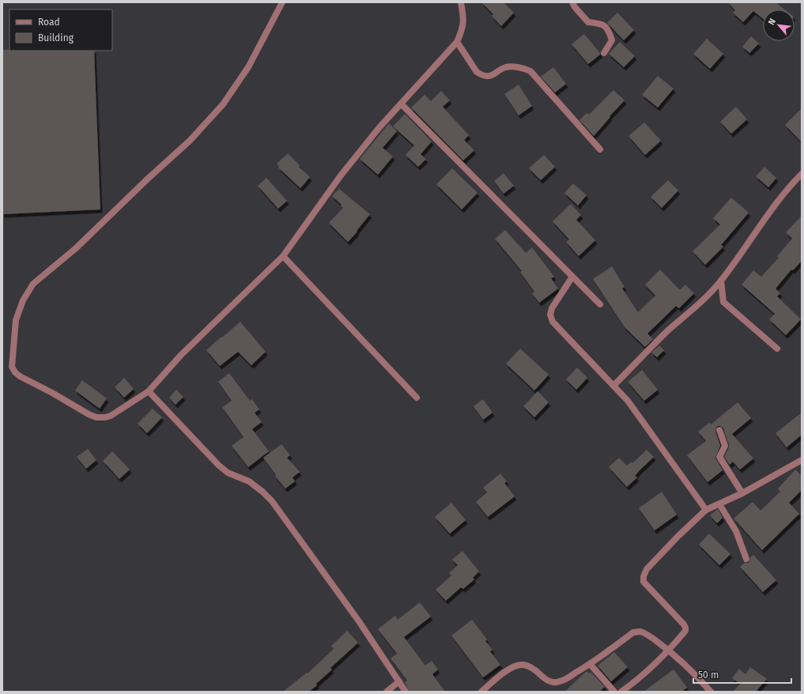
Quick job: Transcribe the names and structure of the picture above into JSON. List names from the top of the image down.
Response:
{
  "legend": ["Road", "Building"],
  "scale_bar": "50 m",
  "north": "top left"
}
